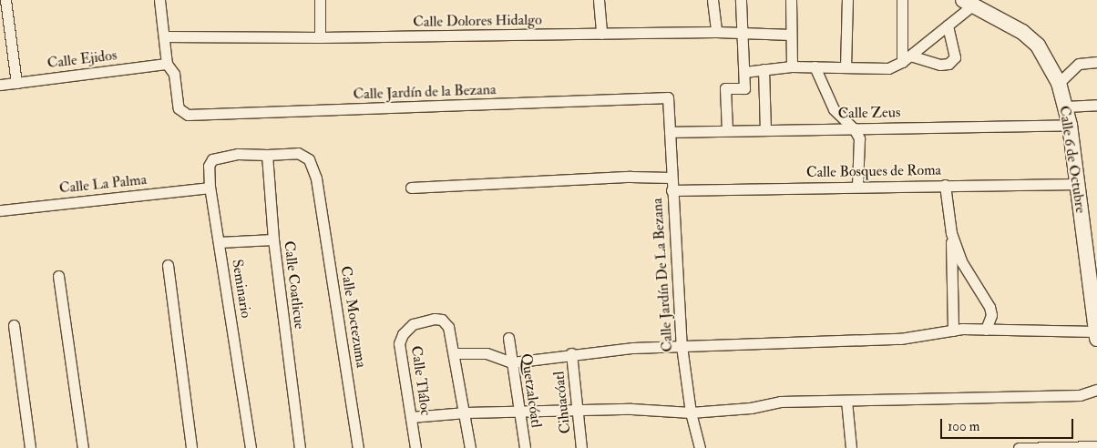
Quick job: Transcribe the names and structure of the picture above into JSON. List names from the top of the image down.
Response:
{
  "streets": {
    "street": [
      "Calle Dolores Hidalgo",
      "Calle Ejidos",
      "Calle Jardín de la Bezana",
      "Calle Zeus",
      "Calle 6 de Octubre",
      "Calle Bosques de Roma",
      "Calle La Palma",
      "Calle Jardín De La Bezana",
      "Calle Coatlicue",
      "Seminario",
      "Calle Moctezuma",
      "Calle Tláloc",
      "Quetzalcóatl",
      "Cihuacóatl"
    ]
  },
  "crossings": [
    ["Calle Ejidos", "Calle Jardín de la Bezana"],
    ["Calle Jardín de la Bezana", "Calle Jardín De La Bezana"],
    ["Calle Zeus", "Calle 6 de Octubre"],
    ["Calle Zeus", "Calle Jardín De La Bezana"],
    ["Calle 6 de Octubre", "Calle Bosques de Roma"],
    ["Calle Bosques de Roma", "Calle Jardín De La Bezana"],
    ["Calle La Palma", "Seminario"],
    ["Calle Coatlicue", "Seminario"],
    ["Calle Coatlicue", "Calle Moctezuma"],
    ["Seminario", "Calle Moctezuma"]
  ],
  "scale_bar": "100 m"
}
